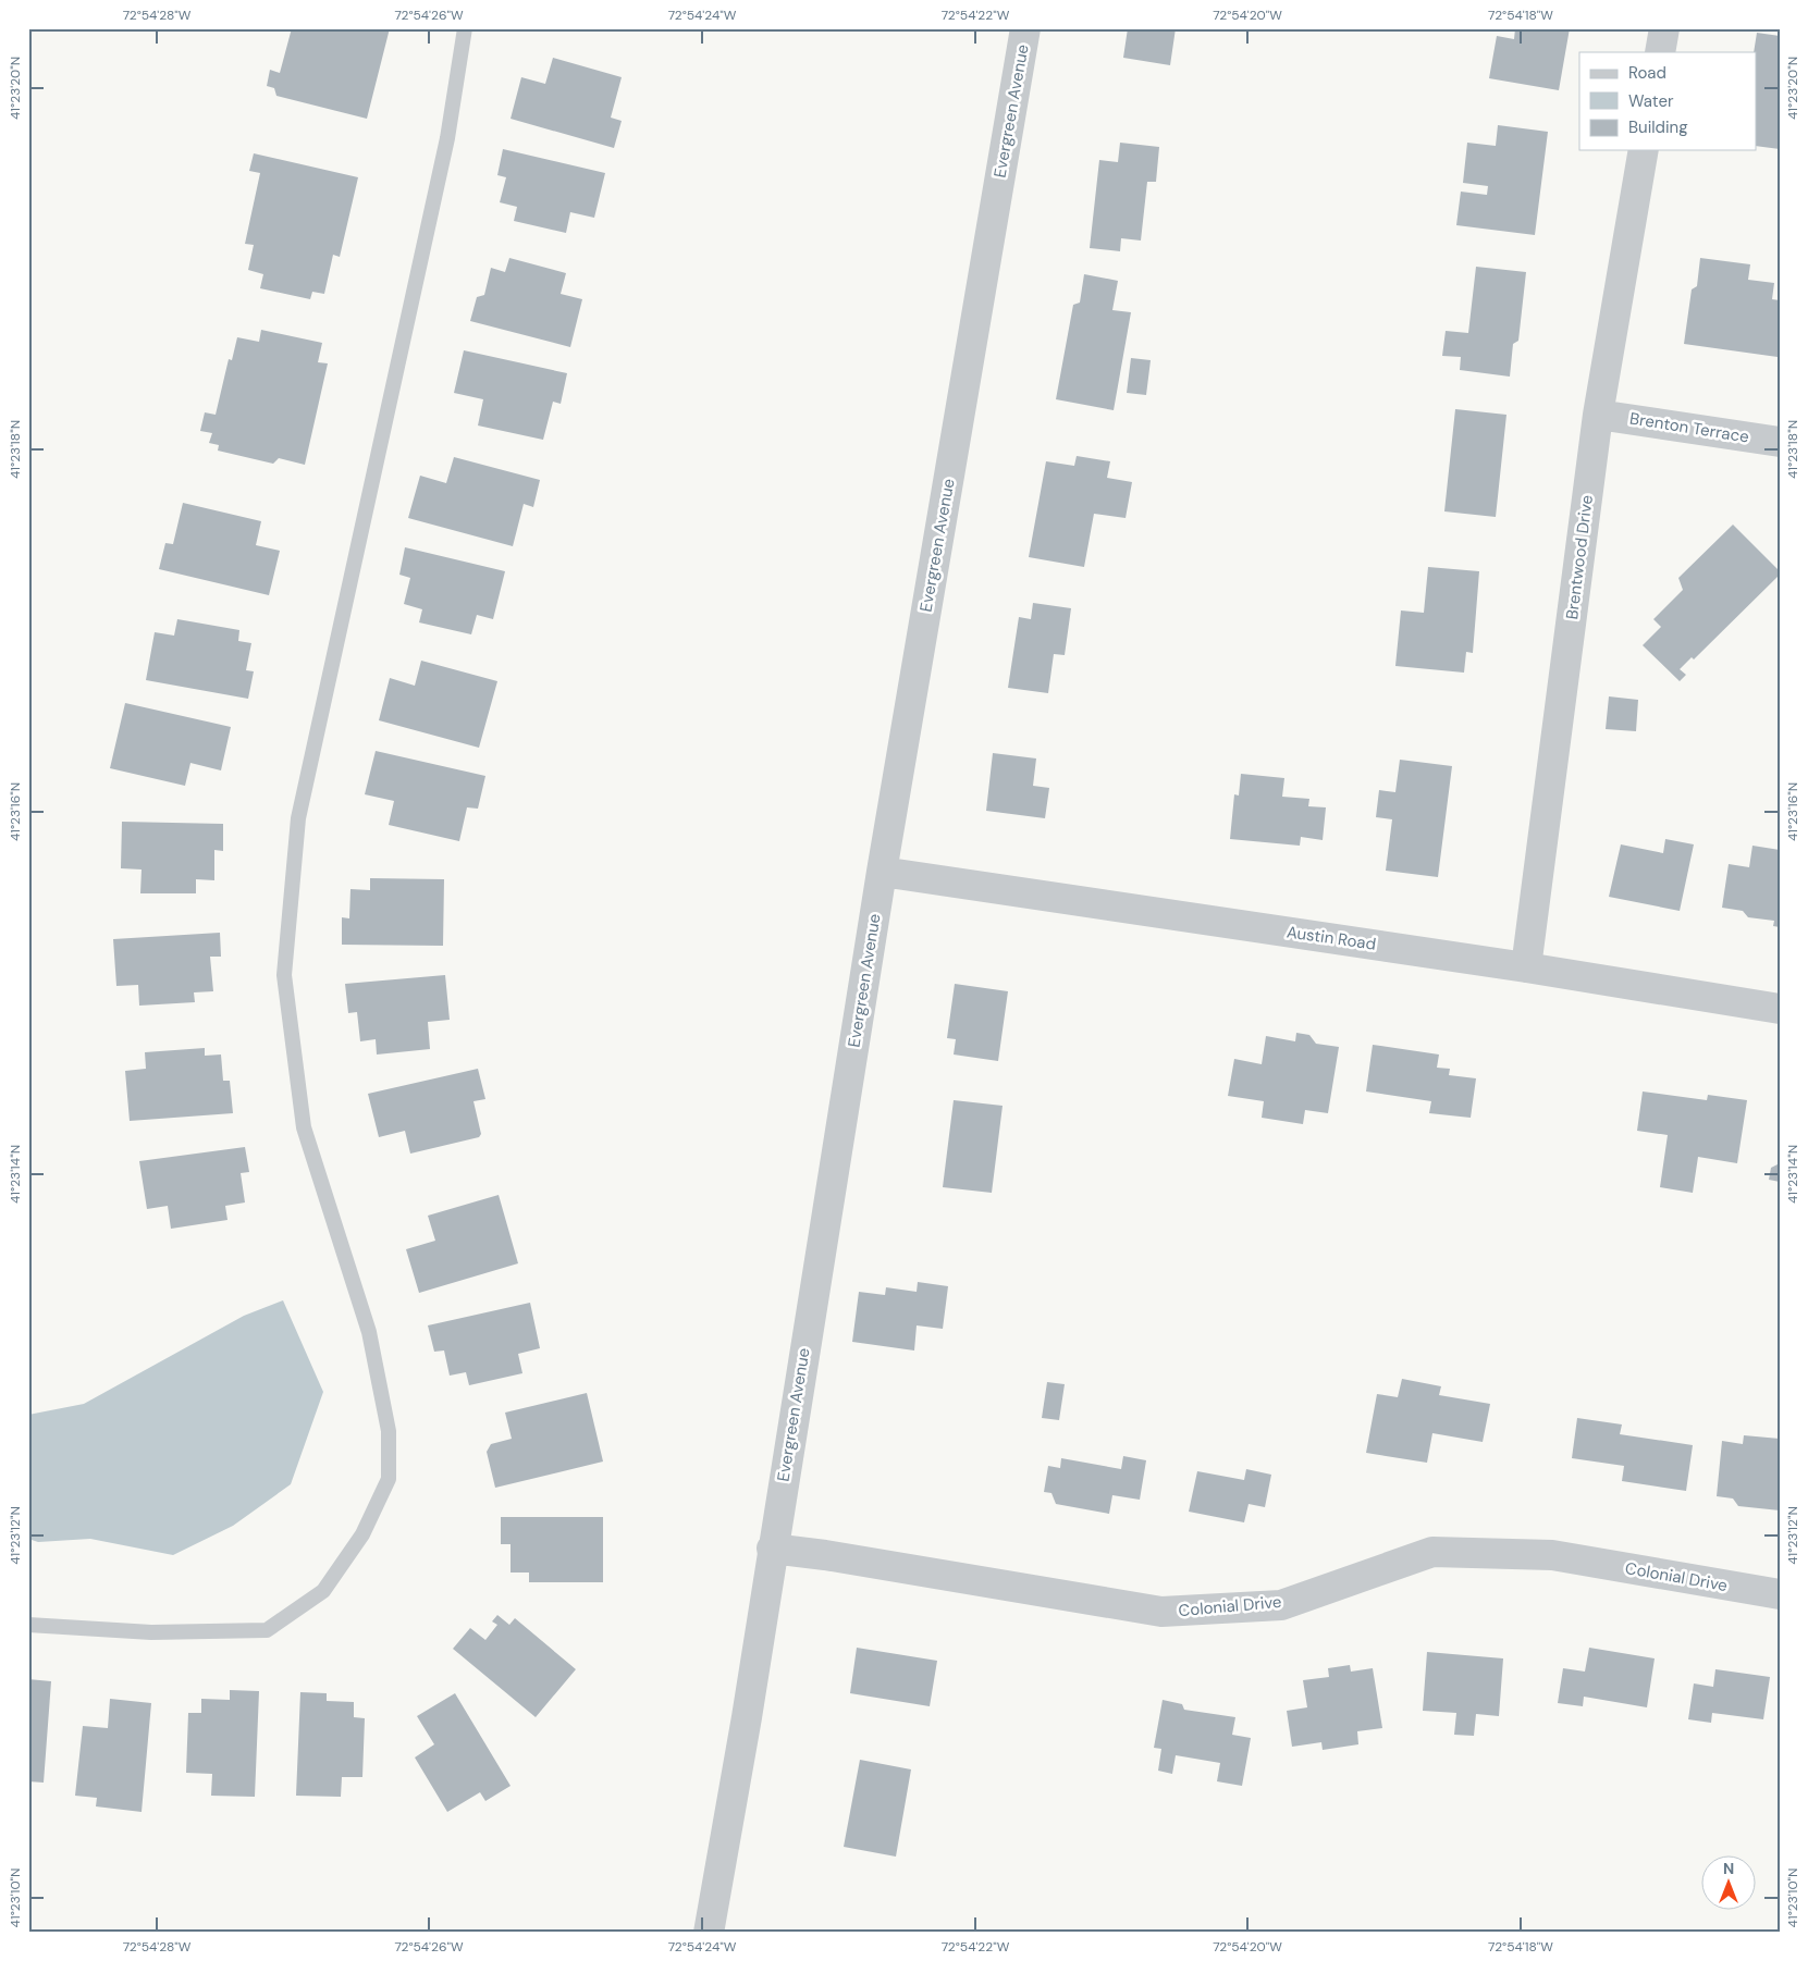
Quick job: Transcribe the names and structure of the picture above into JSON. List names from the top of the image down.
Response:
{
  "streets": {
    "street": [
      "Evergreen Avenue",
      "Brenton Terrace",
      "Brentwood Drive",
      "Austin Road",
      "Colonial Drive"
    ]
  },
  "crossings": [
    ["Evergreen Avenue", "Austin Road"],
    ["Evergreen Avenue", "Colonial Drive"],
    ["Brenton Terrace", "Brentwood Drive"],
    ["Brentwood Drive", "Austin Road"]
  ],
  "legend": ["Road", "Water", "Building"],
  "north": "top",
  "coordinates": [
    "72°54'28\"W",
    "72°54'26\"W",
    "72°54'24\"W",
    "72°54'22\"W",
    "72°54'20\"W",
    "72°54'18\"W",
    "41°23'20\"N",
    "41°23'18\"N",
    "41°23'16\"N",
    "41°23'14\"N",
    "41°23'12\"N",
    "41°23'10\"N"
  ]
}
